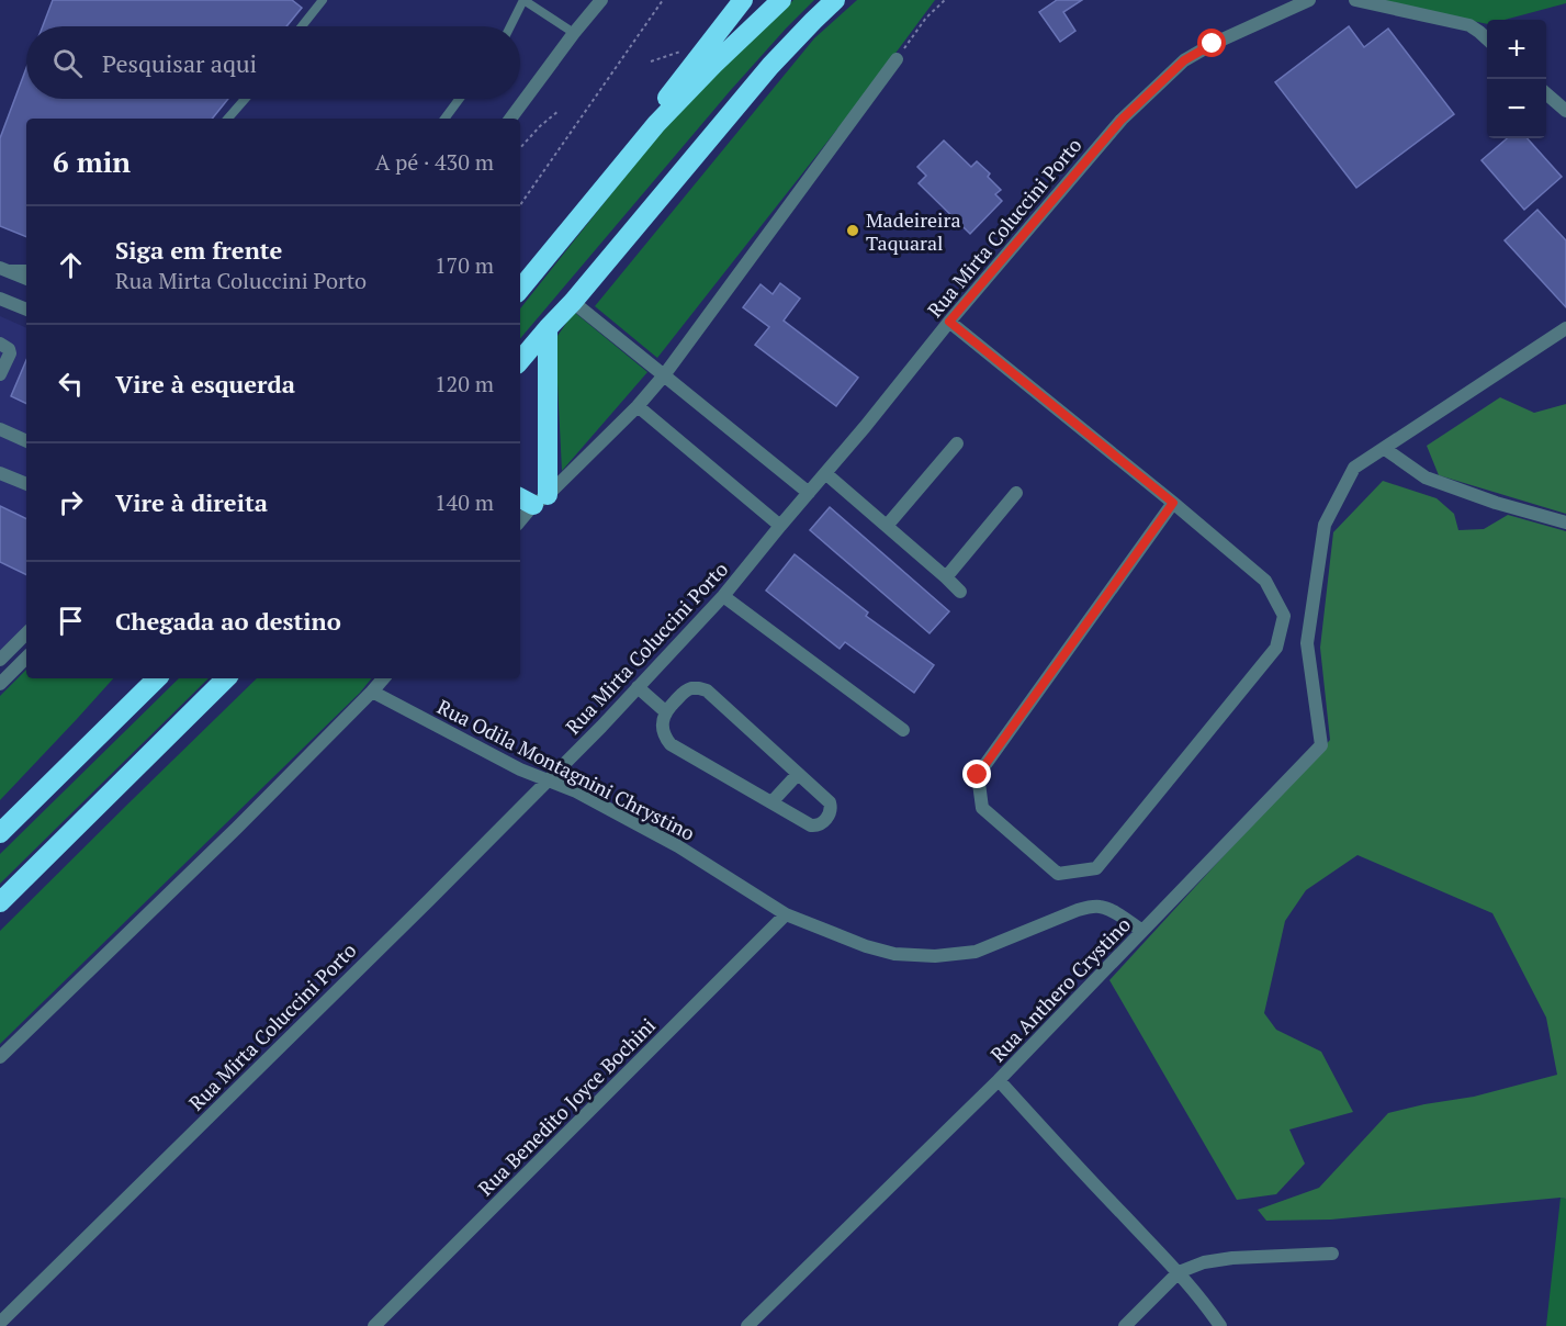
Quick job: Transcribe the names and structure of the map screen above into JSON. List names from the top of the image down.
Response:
{
  "streets": {
    "street": [
      "Rua Mirta Coluccini Porto",
      "Rua Odila Montagnini Chrystino",
      "Rua Anthero Crystino",
      "Rua Benedito Joyce Bochini"
    ]
  },
  "crossings": [
    ["Rua Mirta Coluccini Porto", "Rua Odila Montagnini Chrystino"],
    ["Rua Odila Montagnini Chrystino", "Rua Anthero Crystino"],
    ["Rua Odila Montagnini Chrystino", "Rua Benedito Joyce Bochini"]
  ],
  "places": ["Madeireira Taquaral"],
  "page": {
    "map_buttons": ["+", "−"],
    "search": "Pesquisar aqui",
    "heading": ["6 min", "A pé · 430 m"],
    "list": [
      ["Siga em frente", "Rua Mirta Coluccini Porto", "170 m"],
      ["Vire à esquerda", "120 m"],
      ["Vire à direita", "140 m"],
      "Chegada ao destino"
    ]
  }
}
